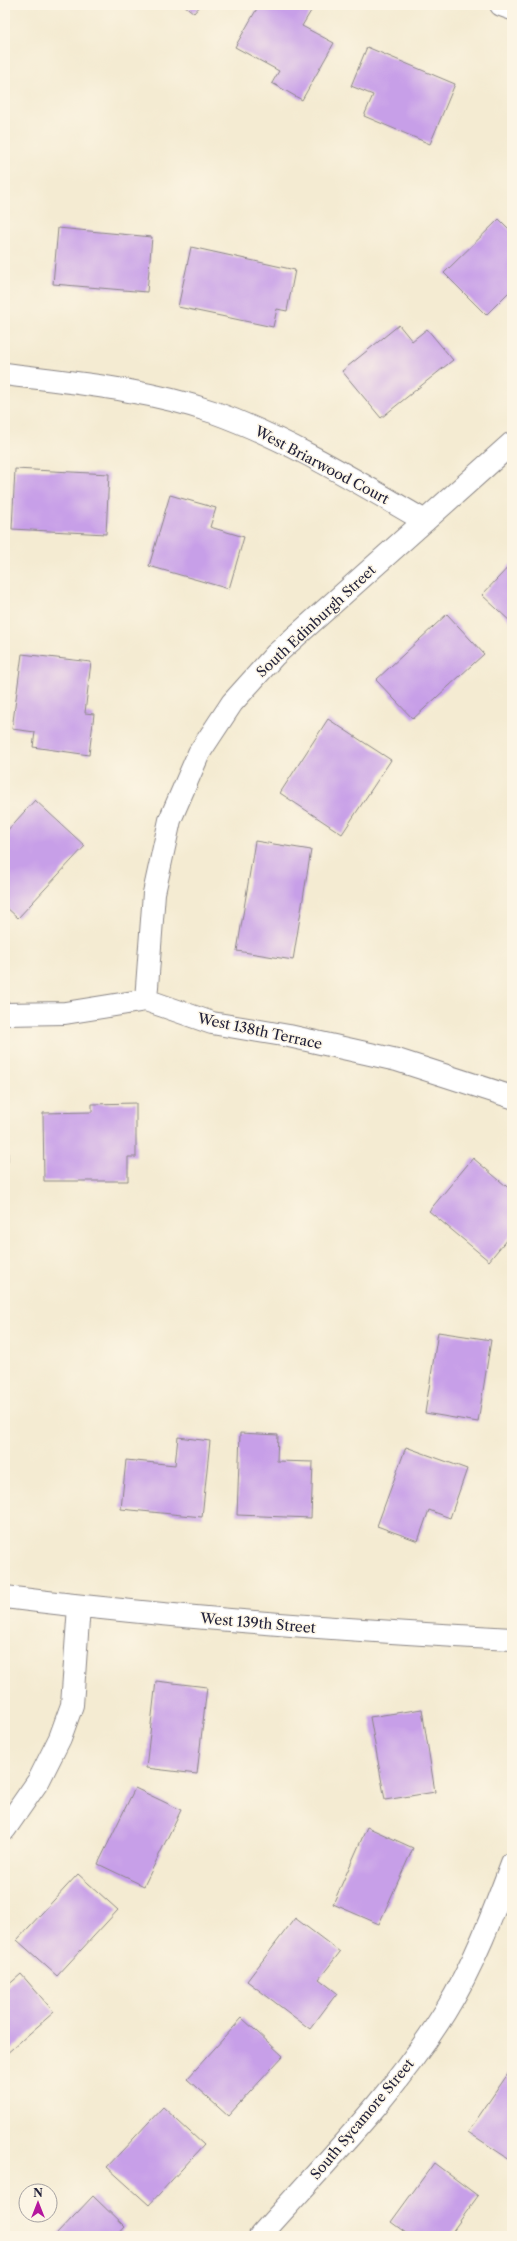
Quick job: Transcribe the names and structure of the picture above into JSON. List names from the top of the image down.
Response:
{
  "streets": {
    "street": [
      "West Briarwood Court",
      "South Edinburgh Street",
      "West 138th Terrace",
      "West 139th Street",
      "South Sycamore Street"
    ]
  },
  "crossings": [
    ["West Briarwood Court", "South Edinburgh Street"],
    ["South Edinburgh Street", "West 138th Terrace"]
  ],
  "north": "top"
}
